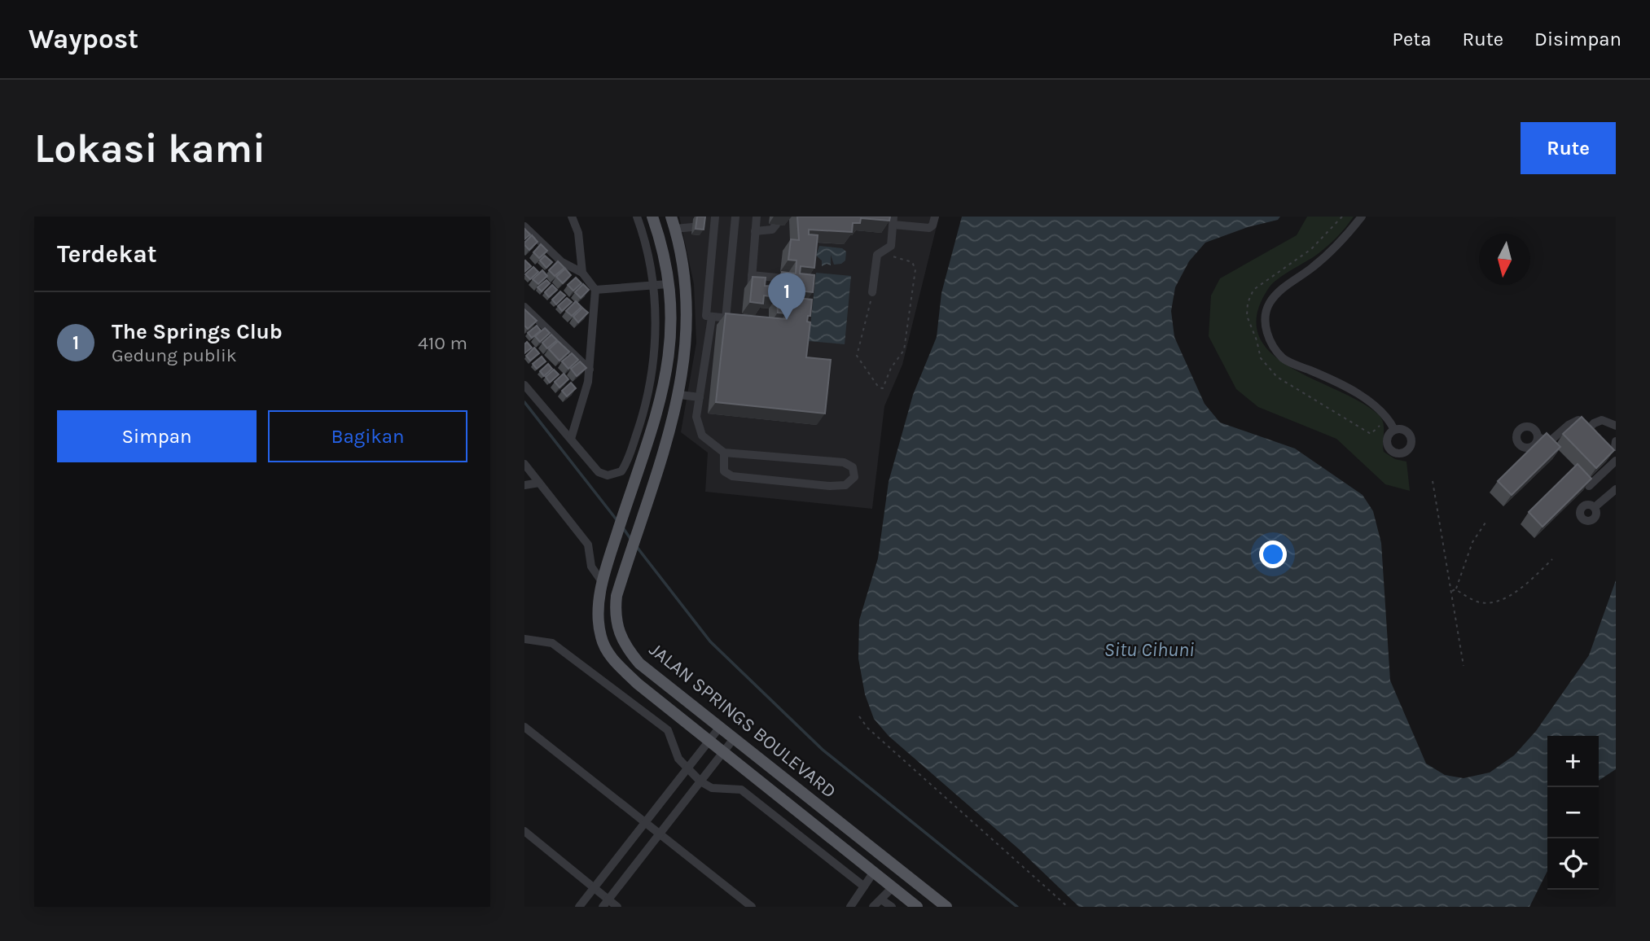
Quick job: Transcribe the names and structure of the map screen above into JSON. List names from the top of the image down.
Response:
{
  "streets": {
    "main road": ["JALAN SPRINGS BOULEVARD"]
  },
  "water": ["Situ Cihuni"],
  "north": "bottom",
  "page": {
    "header": "Waypost",
    "nav": ["Peta", "Rute", "Disimpan"],
    "buttons": [
      "Rute",
      ["Simpan", "Bagikan"]
    ],
    "title": "Lokasi kami",
    "heading": "Terdekat",
    "pins": "1",
    "list": [
      {
        "mark": "1",
        "name": "The Springs Club",
        "note": "Gedung publik",
        "value": "410 m"
      }
    ],
    "map_buttons": ["+", "−"]
  }
}
